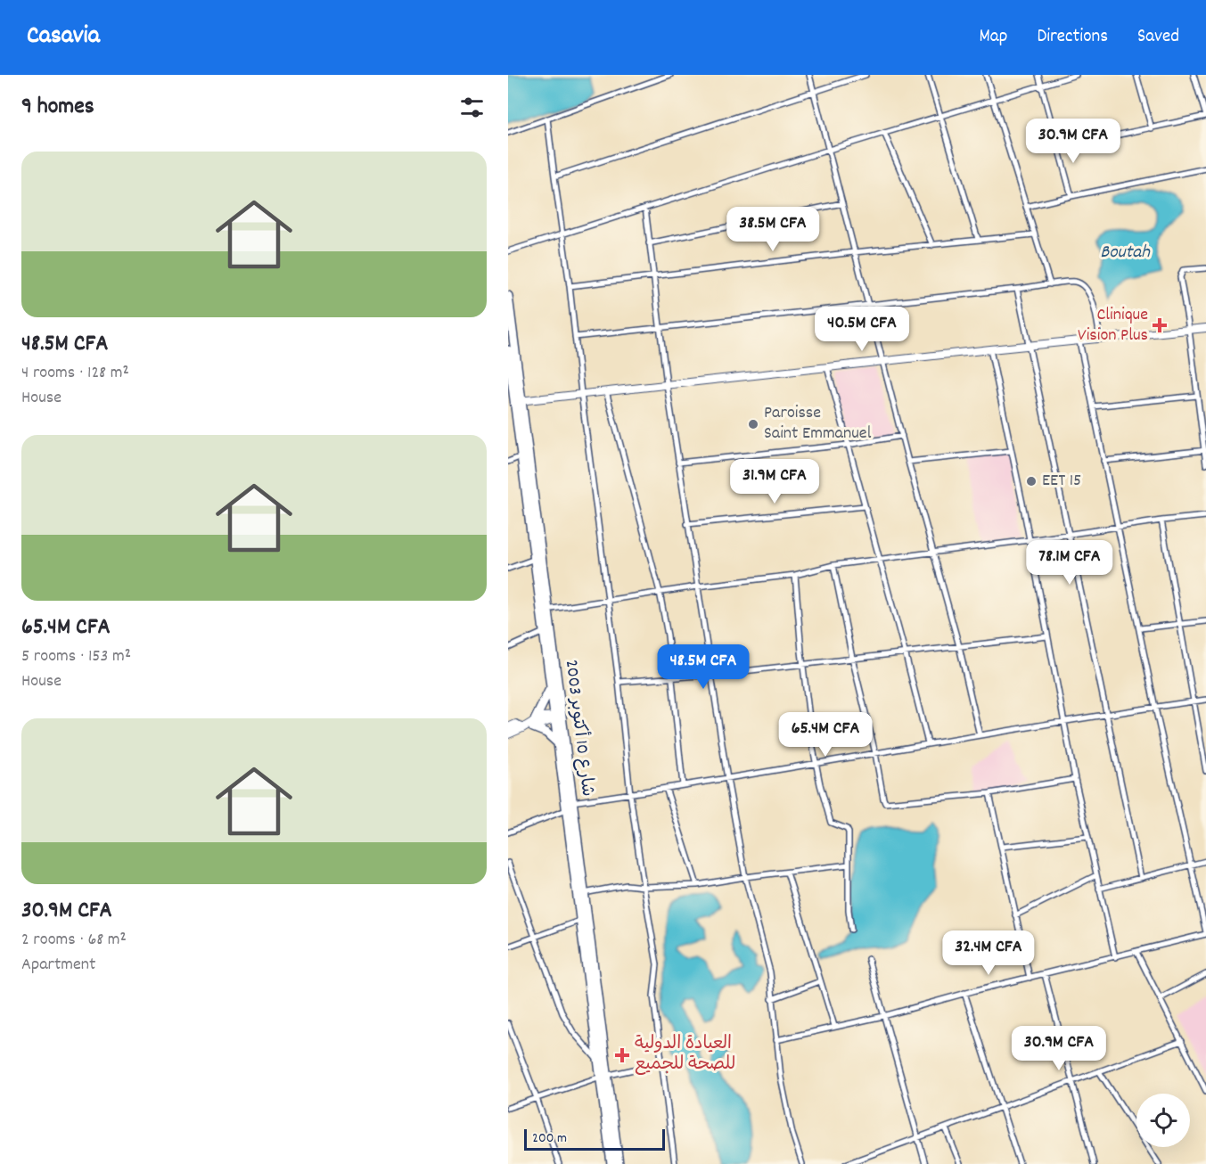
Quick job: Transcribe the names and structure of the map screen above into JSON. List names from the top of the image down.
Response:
{
  "streets": {
    "highway": ["شارع 10 أكتوبر 2003"]
  },
  "water": ["Boutah"],
  "places": {
    "health": ["Clinique Vision Plus", "العيادة الدولية للصحة للجميع"],
    "other": ["Paroisse Saint Emmanuel", "EET 15"]
  },
  "scale_bar": "200 m",
  "page": {
    "header": "Casavia",
    "nav": ["Map", "Directions", "Saved"],
    "heading": "9 homes",
    "price": [
      "30.9M CFA",
      "38.5M CFA",
      "40.5M CFA",
      "31.9M CFA",
      "78.1M CFA",
      "48.5M CFA",
      "65.4M CFA",
      "32.4M CFA",
      "30.9M CFA"
    ],
    "list": [
      {
        "name": "48.5M CFA",
        "note": "4 rooms · 128 m² · House"
      },
      {
        "name": "65.4M CFA",
        "note": "5 rooms · 153 m² · House"
      },
      {
        "name": "30.9M CFA",
        "note": "2 rooms · 68 m² · Apartment"
      }
    ],
    "scale": "200 m"
  }
}
